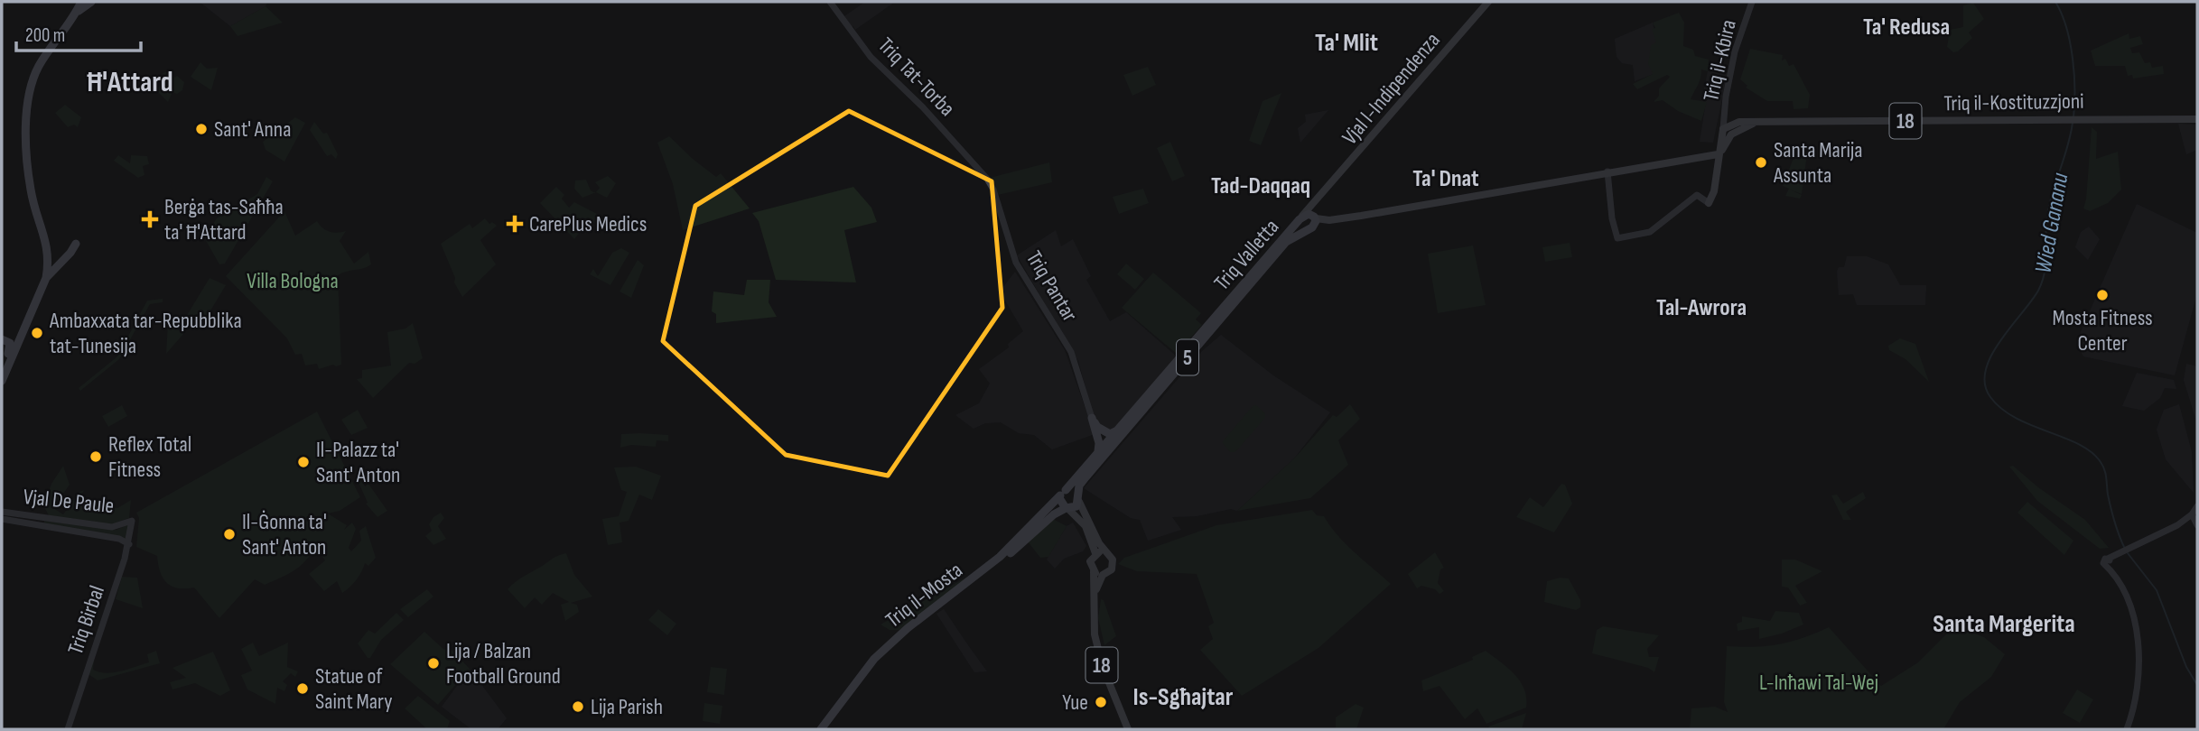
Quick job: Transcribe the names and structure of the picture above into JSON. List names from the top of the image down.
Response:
{
  "streets": {
    "highway": ["Triq Valletta", "5", "Triq il-Mosta"],
    "main road": [
      "Triq il-Kbira",
      "Triq Tat-Torba",
      "Vjal l-Indipendenza",
      "Triq il-Kostituzzjoni",
      "18",
      "Triq Pantar",
      "Vjal De Paule",
      "Triq Birbal"
    ]
  },
  "crossings": [
    ["Triq il-Kbira", "18"],
    ["Triq Tat-Torba", "Triq Pantar"],
    ["Vjal l-Indipendenza", "Triq Valletta"],
    ["Triq il-Kostituzzjoni", "18"],
    ["18", "Triq Valletta"],
    ["18", "5"],
    ["18", "Triq il-Mosta"],
    ["Triq Valletta", "5"],
    ["5", "Triq il-Mosta"],
    ["Vjal De Paule", "Triq Birbal"]
  ],
  "districts": [
    "Ta' Redusa",
    "Ta' Mlit",
    "Ħ'Attard",
    "Ta' Dnat",
    "Tad-Daqqaq",
    "Tal-Awrora",
    "Santa Margerita",
    "Is-Sgħajtar"
  ],
  "water": ["Wied Gananu"],
  "parks": ["Villa Bologna", "L-Inħawi Tal-Wej"],
  "places": {
    "other": [
      "Sant' Anna",
      "Santa Marija Assunta",
      "Mosta Fitness Center",
      "Ambaxxata tar-Repubblika tat-Tunesija",
      "Reflex Total Fitness",
      "Il-Palazz ta' Sant' Anton",
      "Il-Ġonna ta' Sant' Anton",
      "Lija / Balzan Football Ground",
      "Statue of Saint Mary",
      "Yue",
      "Lija Parish"
    ],
    "health": ["Berġa tas-Saħħa ta' Ħ'Attard", "CarePlus Medics"]
  },
  "scale_bar": "200 m"
}
